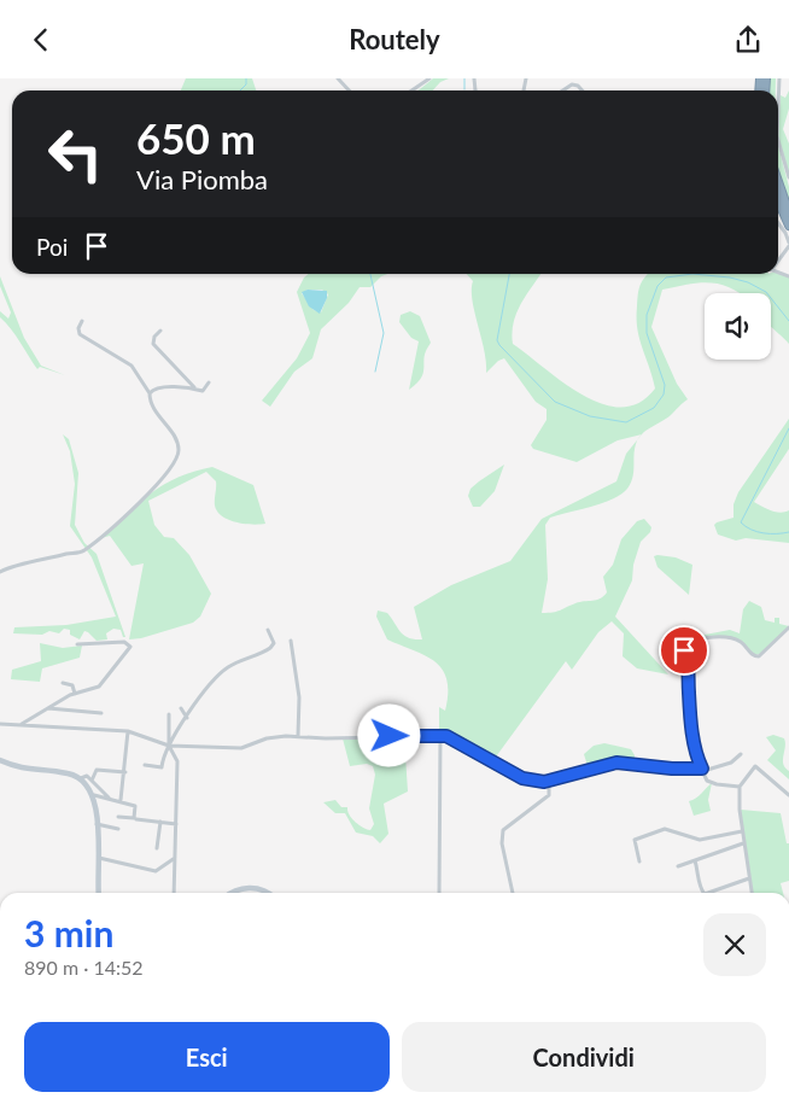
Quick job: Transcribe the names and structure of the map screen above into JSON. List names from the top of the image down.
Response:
{
  "page": {
    "header": "Routely",
    "turn": ["650 m", "Via Piomba"],
    "then": "Poi",
    "heading": ["3 min", "890 m · 14:52"],
    "buttons": ["Esci", "Condividi"]
  }
}
